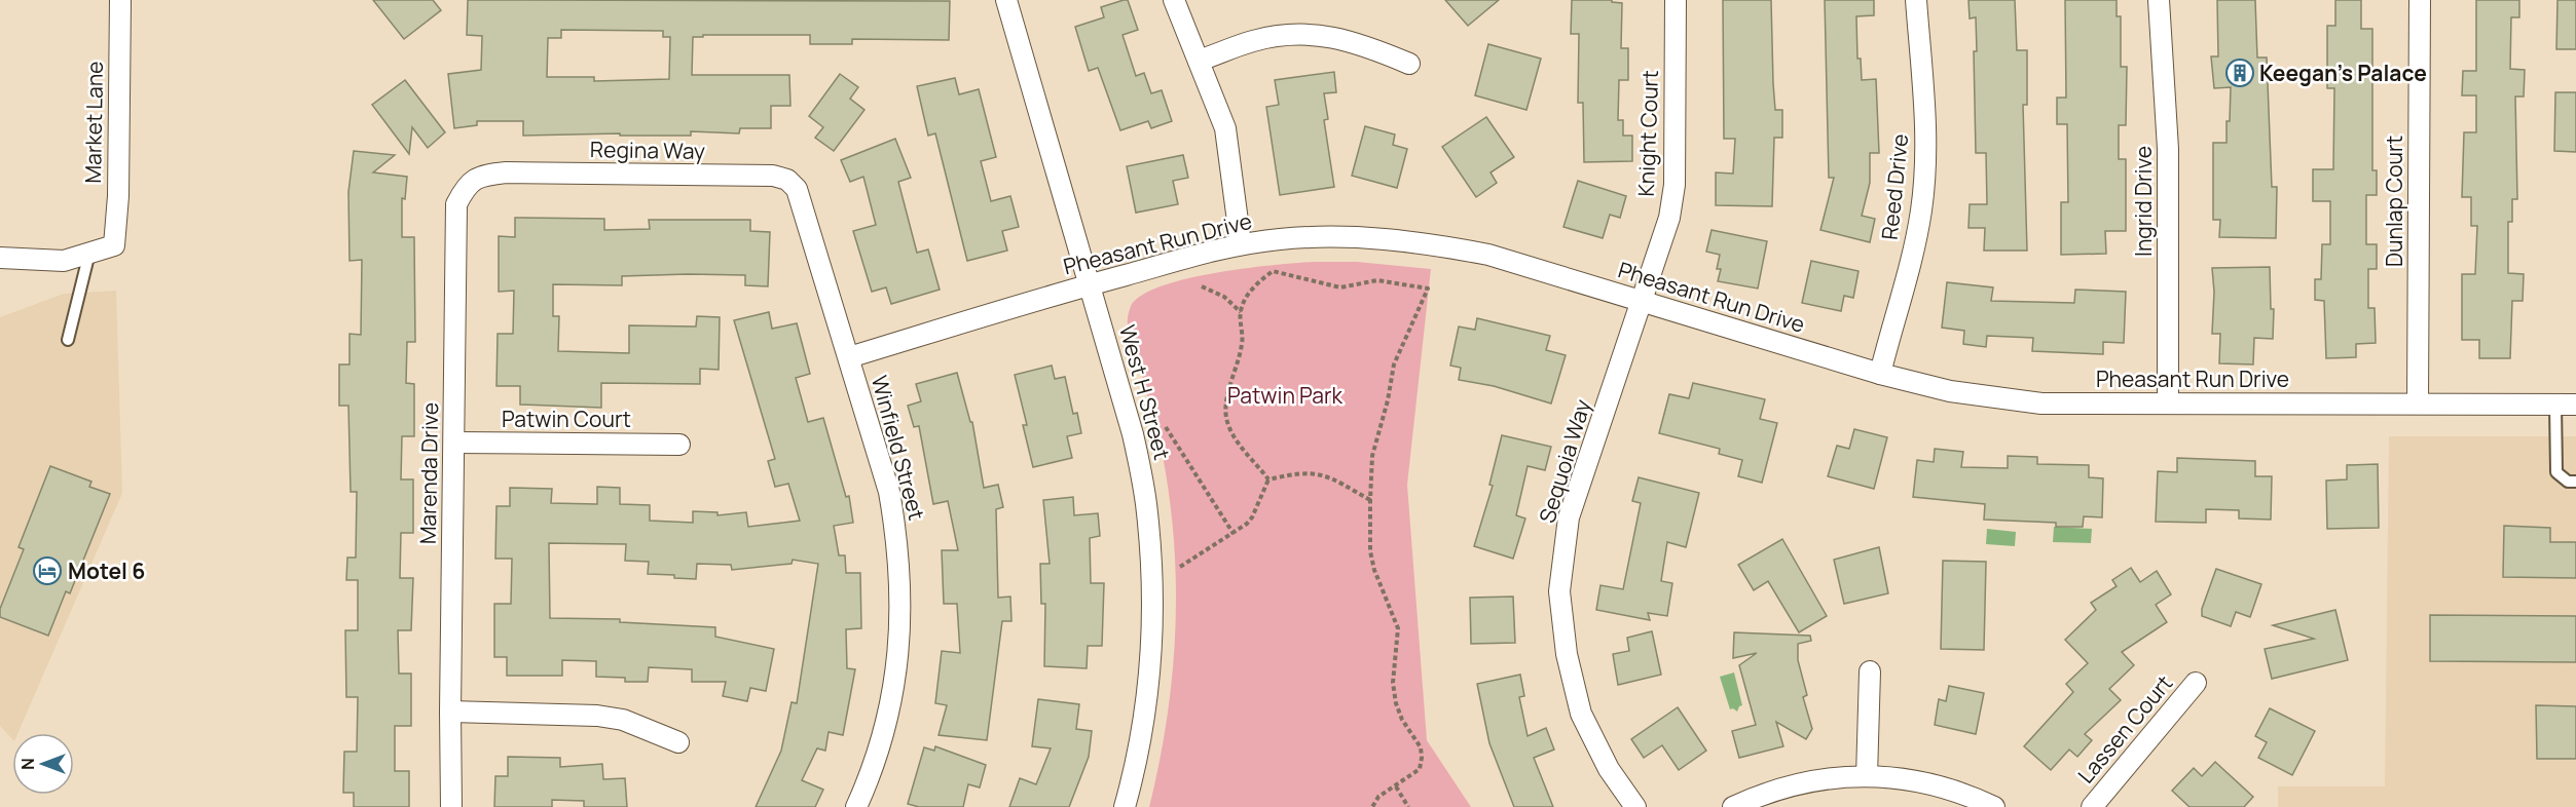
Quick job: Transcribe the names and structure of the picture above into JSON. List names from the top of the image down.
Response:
{
  "streets": {
    "street": [
      "Market Lane",
      "Knight Court",
      "Regina Way",
      "Reed Drive",
      "Ingrid Drive",
      "Dunlap Court",
      "Pheasant Run Drive",
      "West H Street",
      "Patwin Court",
      "Winfield Street",
      "Sequoia Way",
      "Marenda Drive",
      "Lassen Court"
    ]
  },
  "crossings": [
    ["Knight Court", "Pheasant Run Drive"],
    ["Knight Court", "Sequoia Way"],
    ["Regina Way", "Winfield Street"],
    ["Regina Way", "Marenda Drive"],
    ["Reed Drive", "Pheasant Run Drive"],
    ["Ingrid Drive", "Pheasant Run Drive"],
    ["Dunlap Court", "Pheasant Run Drive"],
    ["Pheasant Run Drive", "West H Street"],
    ["Pheasant Run Drive", "Winfield Street"],
    ["Pheasant Run Drive", "Sequoia Way"],
    ["Patwin Court", "Marenda Drive"]
  ],
  "parks": ["Patwin Park"],
  "places": {
    "building": ["Keegan's Palace"],
    "hotel": ["Motel 6"]
  },
  "north": "left"
}
